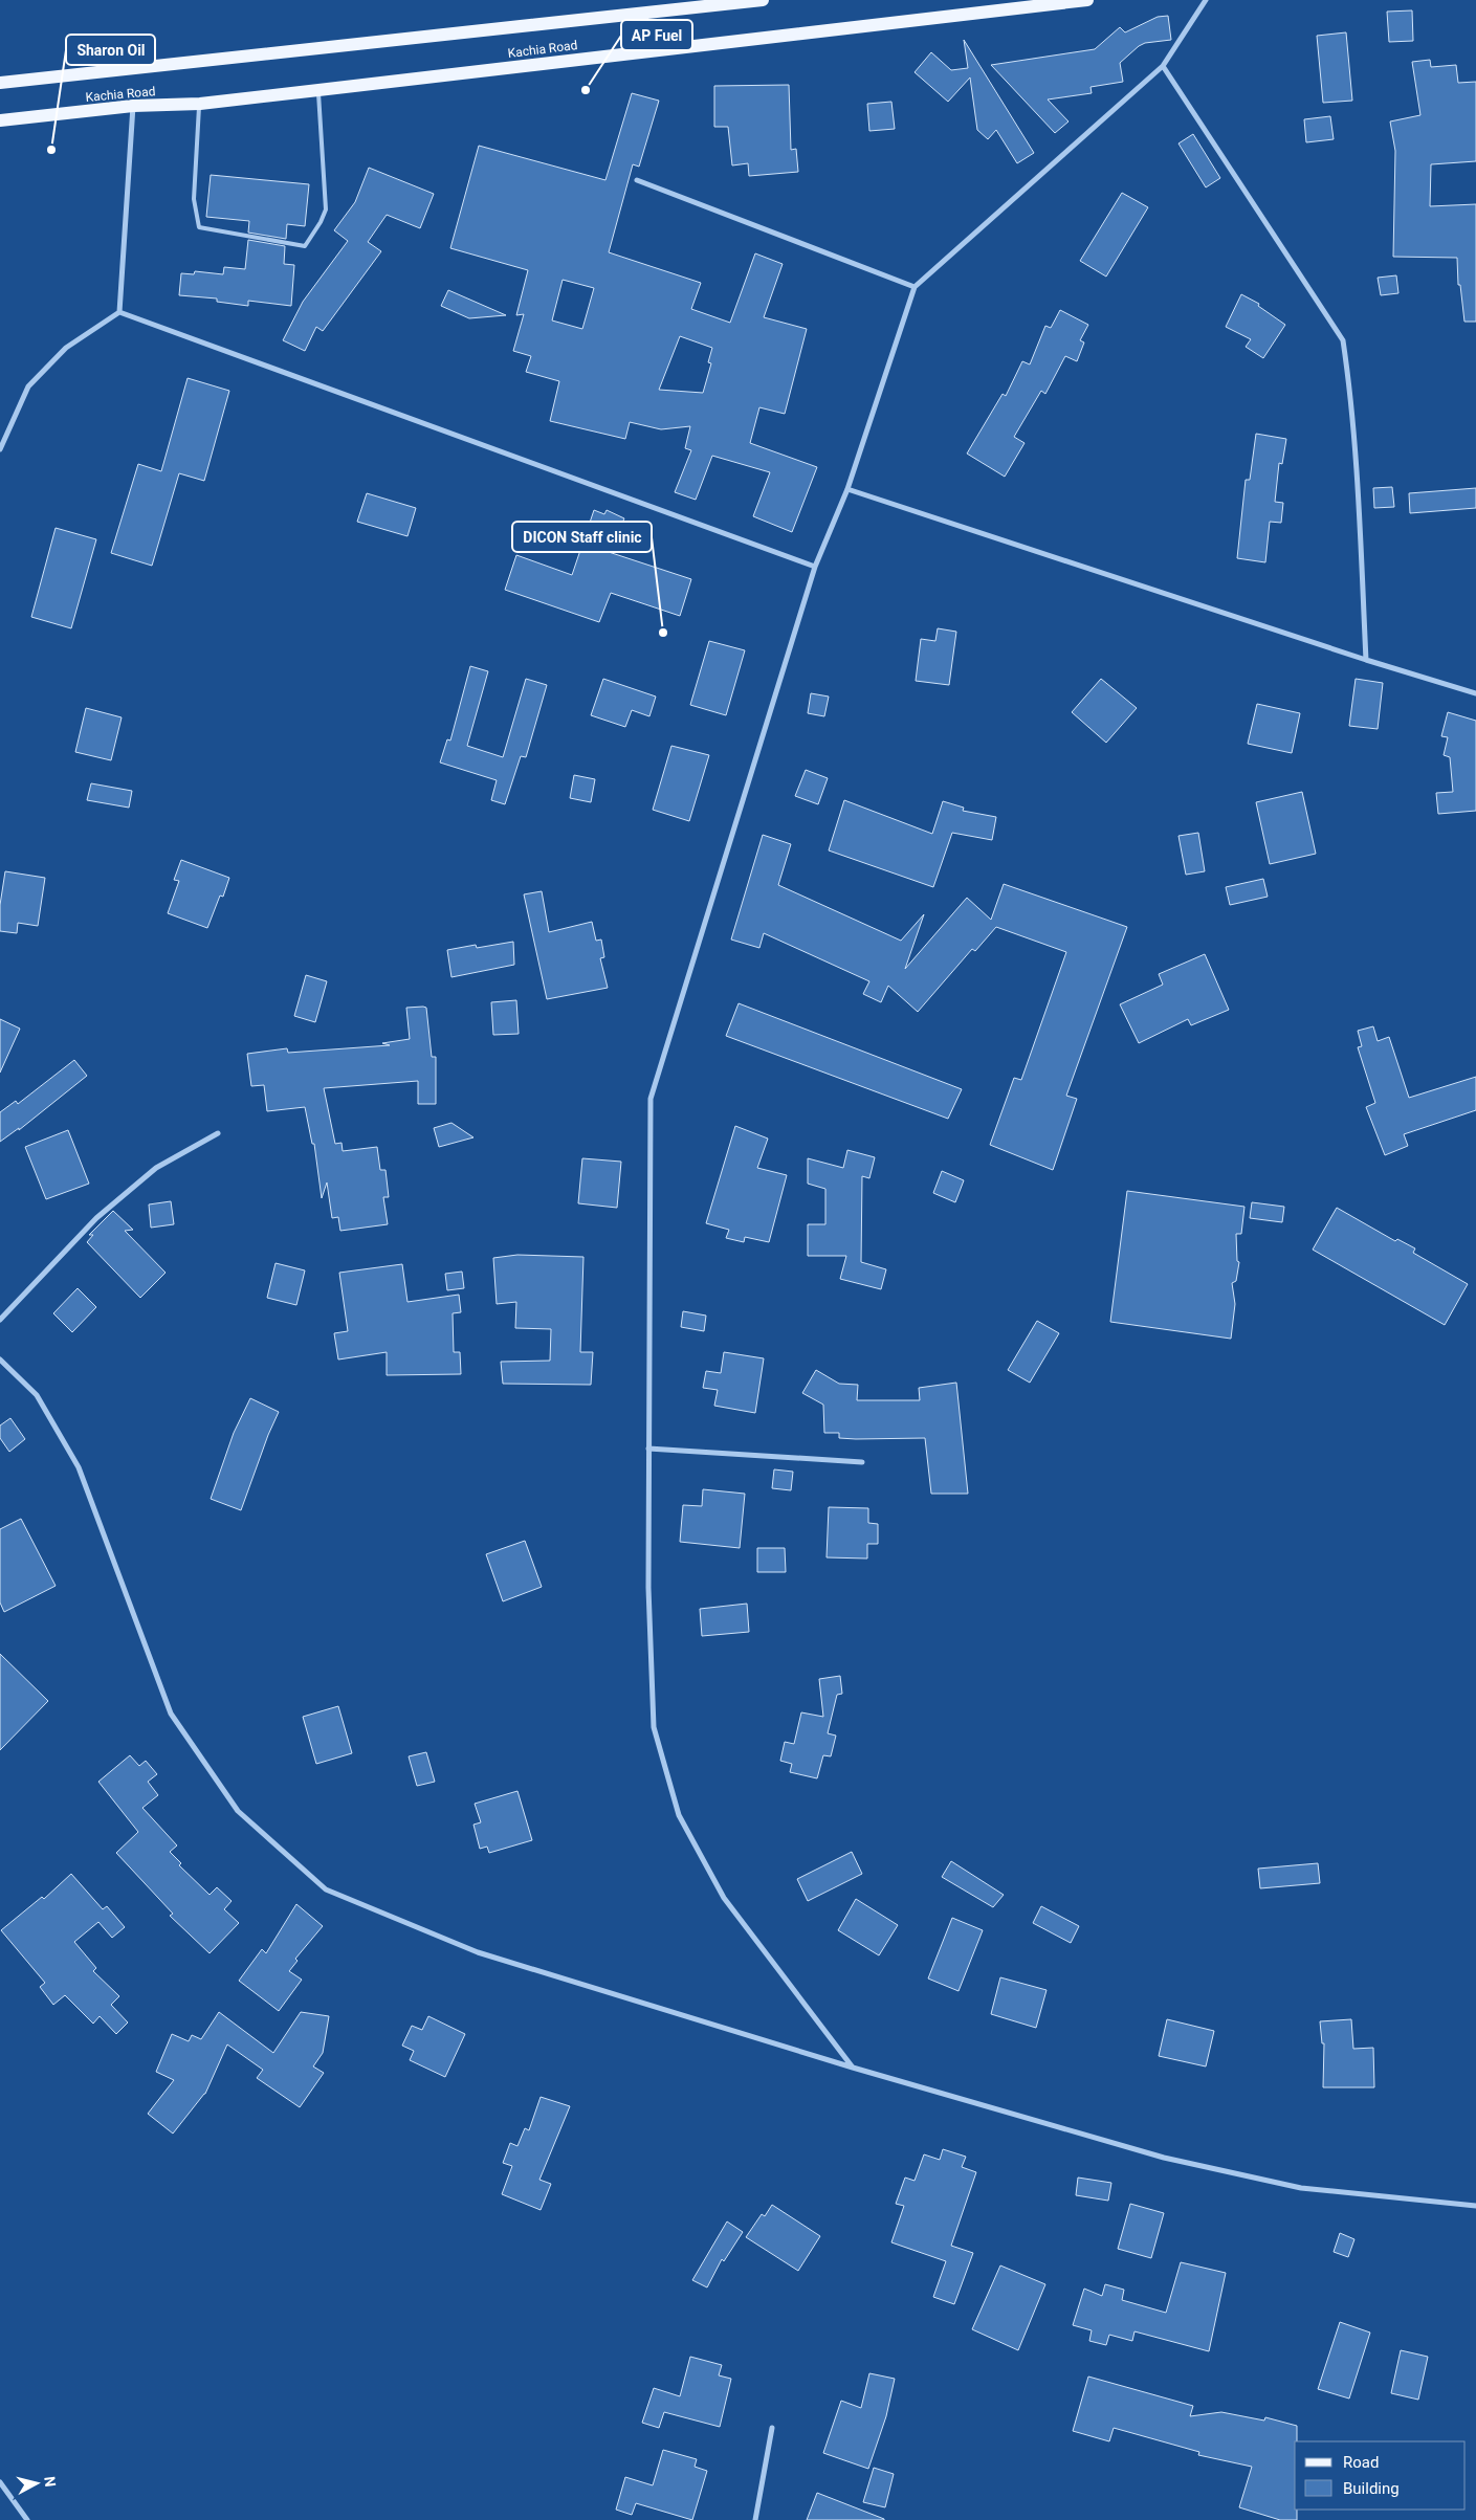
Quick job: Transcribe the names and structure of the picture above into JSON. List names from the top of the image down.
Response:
{
  "streets": {
    "main road": ["Kachia Road"]
  },
  "places": ["AP Fuel", "Sharon Oil", "DICON Staff clinic"],
  "legend": ["Road", "Building"],
  "north": "right"
}
